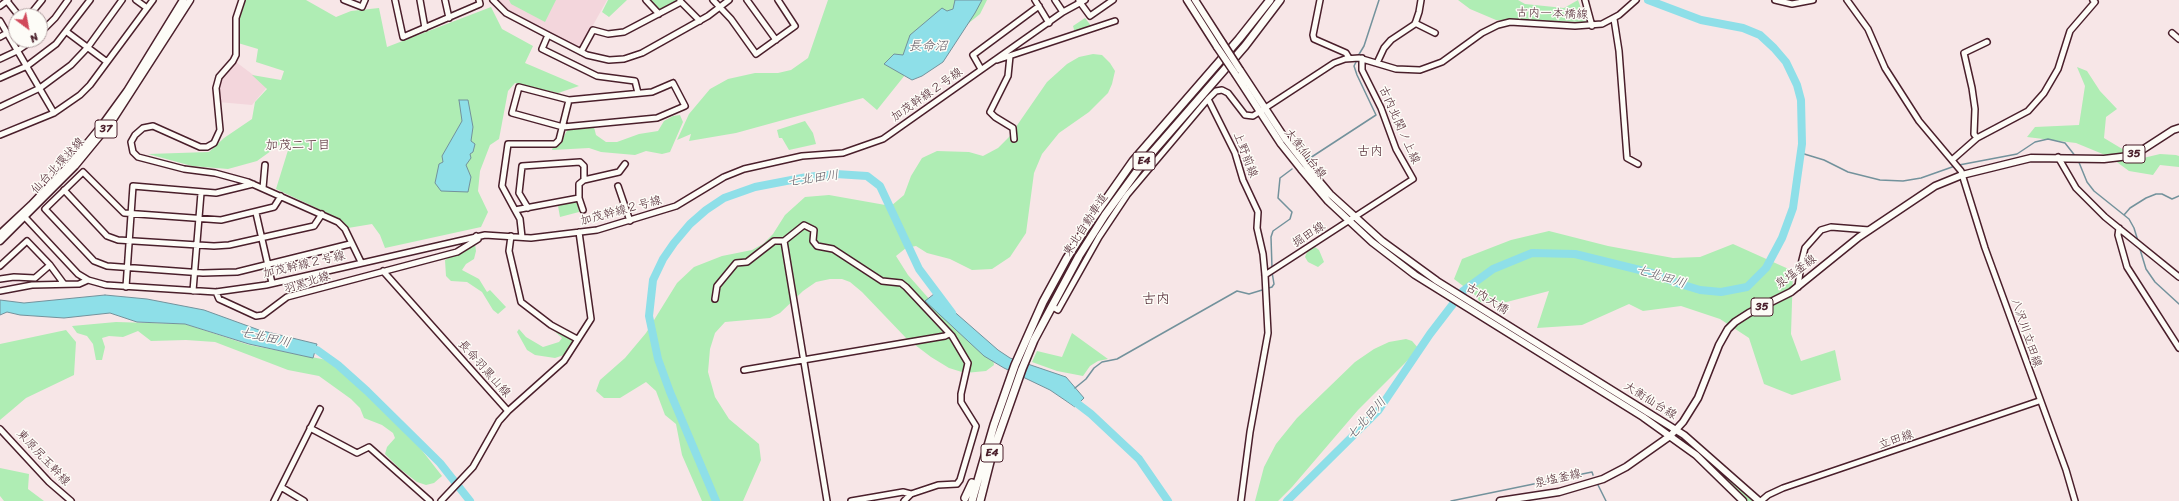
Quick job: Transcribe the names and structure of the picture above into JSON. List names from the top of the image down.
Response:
{
  "streets": {
    "highway": ["E4", "東北自動車道"],
    "main road": [
      "37",
      "大衡仙台線",
      "35",
      "仙台北環状線",
      "泉塩釜線",
      "古内大橋"
    ],
    "street": [
      "古内一本橋線",
      "加茂幹線２号線",
      "古内北関ノ上線",
      "上野前線",
      "掘田線",
      "羽黒北線",
      "八沢川立田線",
      "長命羽黒山線",
      "立田線",
      "東原尻玉幹線"
    ]
  },
  "crossings": [
    ["古内一本橋線", "古内北関ノ上線"],
    ["加茂幹線２号線", "仙台北環状線"],
    ["加茂幹線２号線", "羽黒北線"],
    ["加茂幹線２号線", "長命羽黒山線"],
    ["古内北関ノ上線", "大衡仙台線"],
    ["古内北関ノ上線", "掘田線"],
    ["大衡仙台線", "上野前線"],
    ["大衡仙台線", "掘田線"],
    ["大衡仙台線", "泉塩釜線"],
    ["大衡仙台線", "古内大橋"],
    ["大衡仙台線", "立田線"],
    ["上野前線", "掘田線"],
    ["泉塩釜線", "八沢川立田線"],
    ["羽黒北線", "長命羽黒山線"],
    ["八沢川立田線", "立田線"]
  ],
  "districts": ["加茂二丁目", "古内", "古内"],
  "water": ["長命沼", "七北田川"],
  "north": "bottom right"
}
